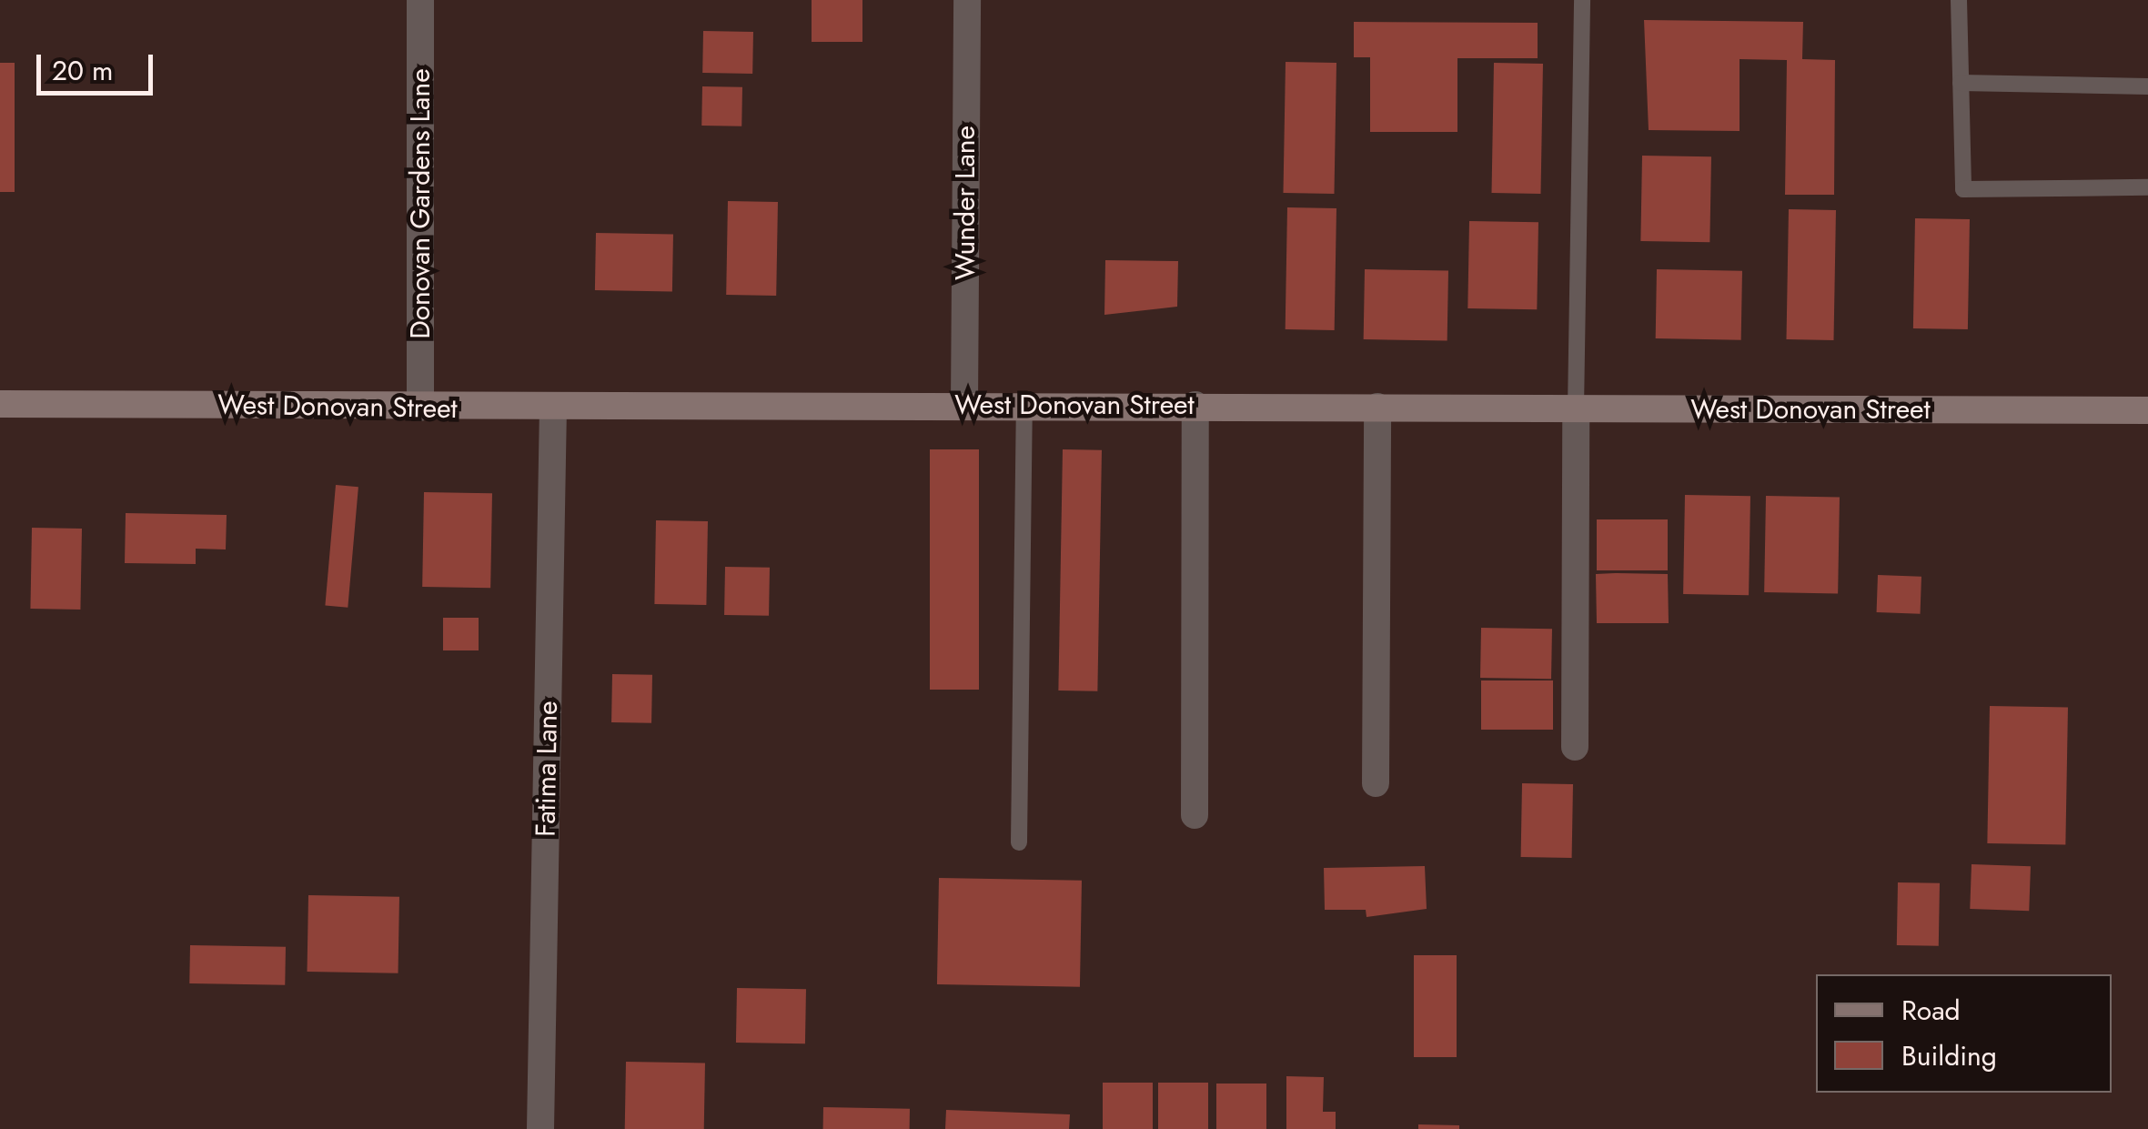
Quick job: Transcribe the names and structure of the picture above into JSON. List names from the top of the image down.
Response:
{
  "streets": {
    "street": [
      "Wunder Lane",
      "Donovan Gardens Lane",
      "West Donovan Street",
      "Fatima Lane"
    ]
  },
  "crossings": [
    ["Wunder Lane", "West Donovan Street"],
    ["Donovan Gardens Lane", "West Donovan Street"],
    ["West Donovan Street", "Fatima Lane"]
  ],
  "legend": ["Road", "Building"],
  "scale_bar": "20 m"
}
